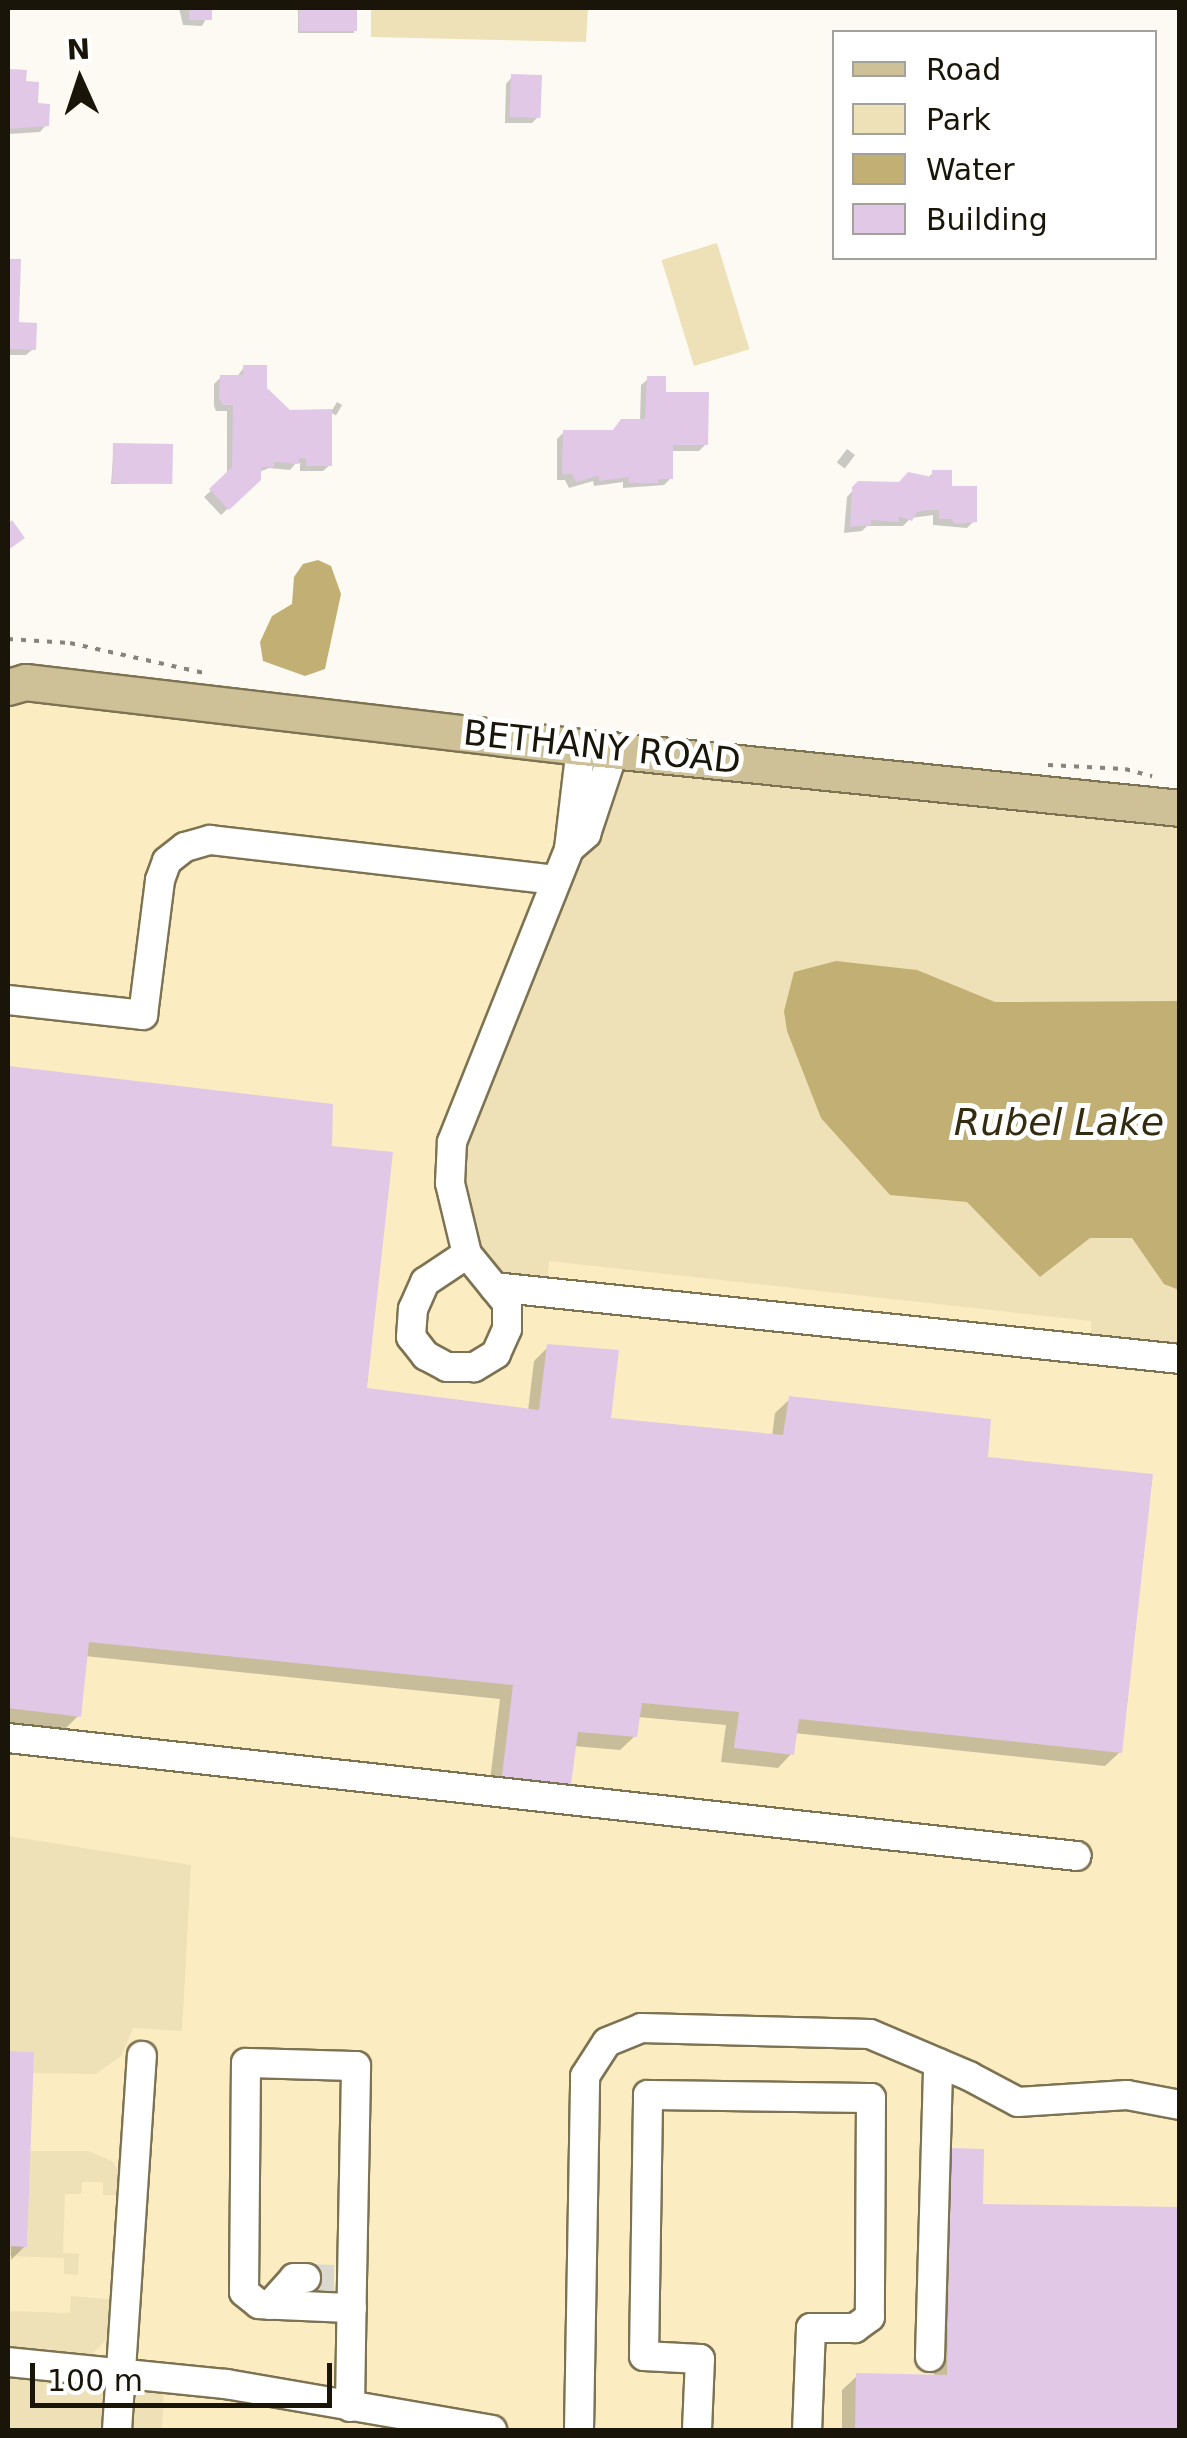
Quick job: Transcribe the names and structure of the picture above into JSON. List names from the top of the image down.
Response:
{
  "streets": {
    "main road": ["BETHANY ROAD"]
  },
  "water": ["Rubel Lake"],
  "legend": [
    "Road",
    "Park",
    "Water",
    "Building"
  ],
  "scale_bar": "100 m",
  "north": "top"
}
